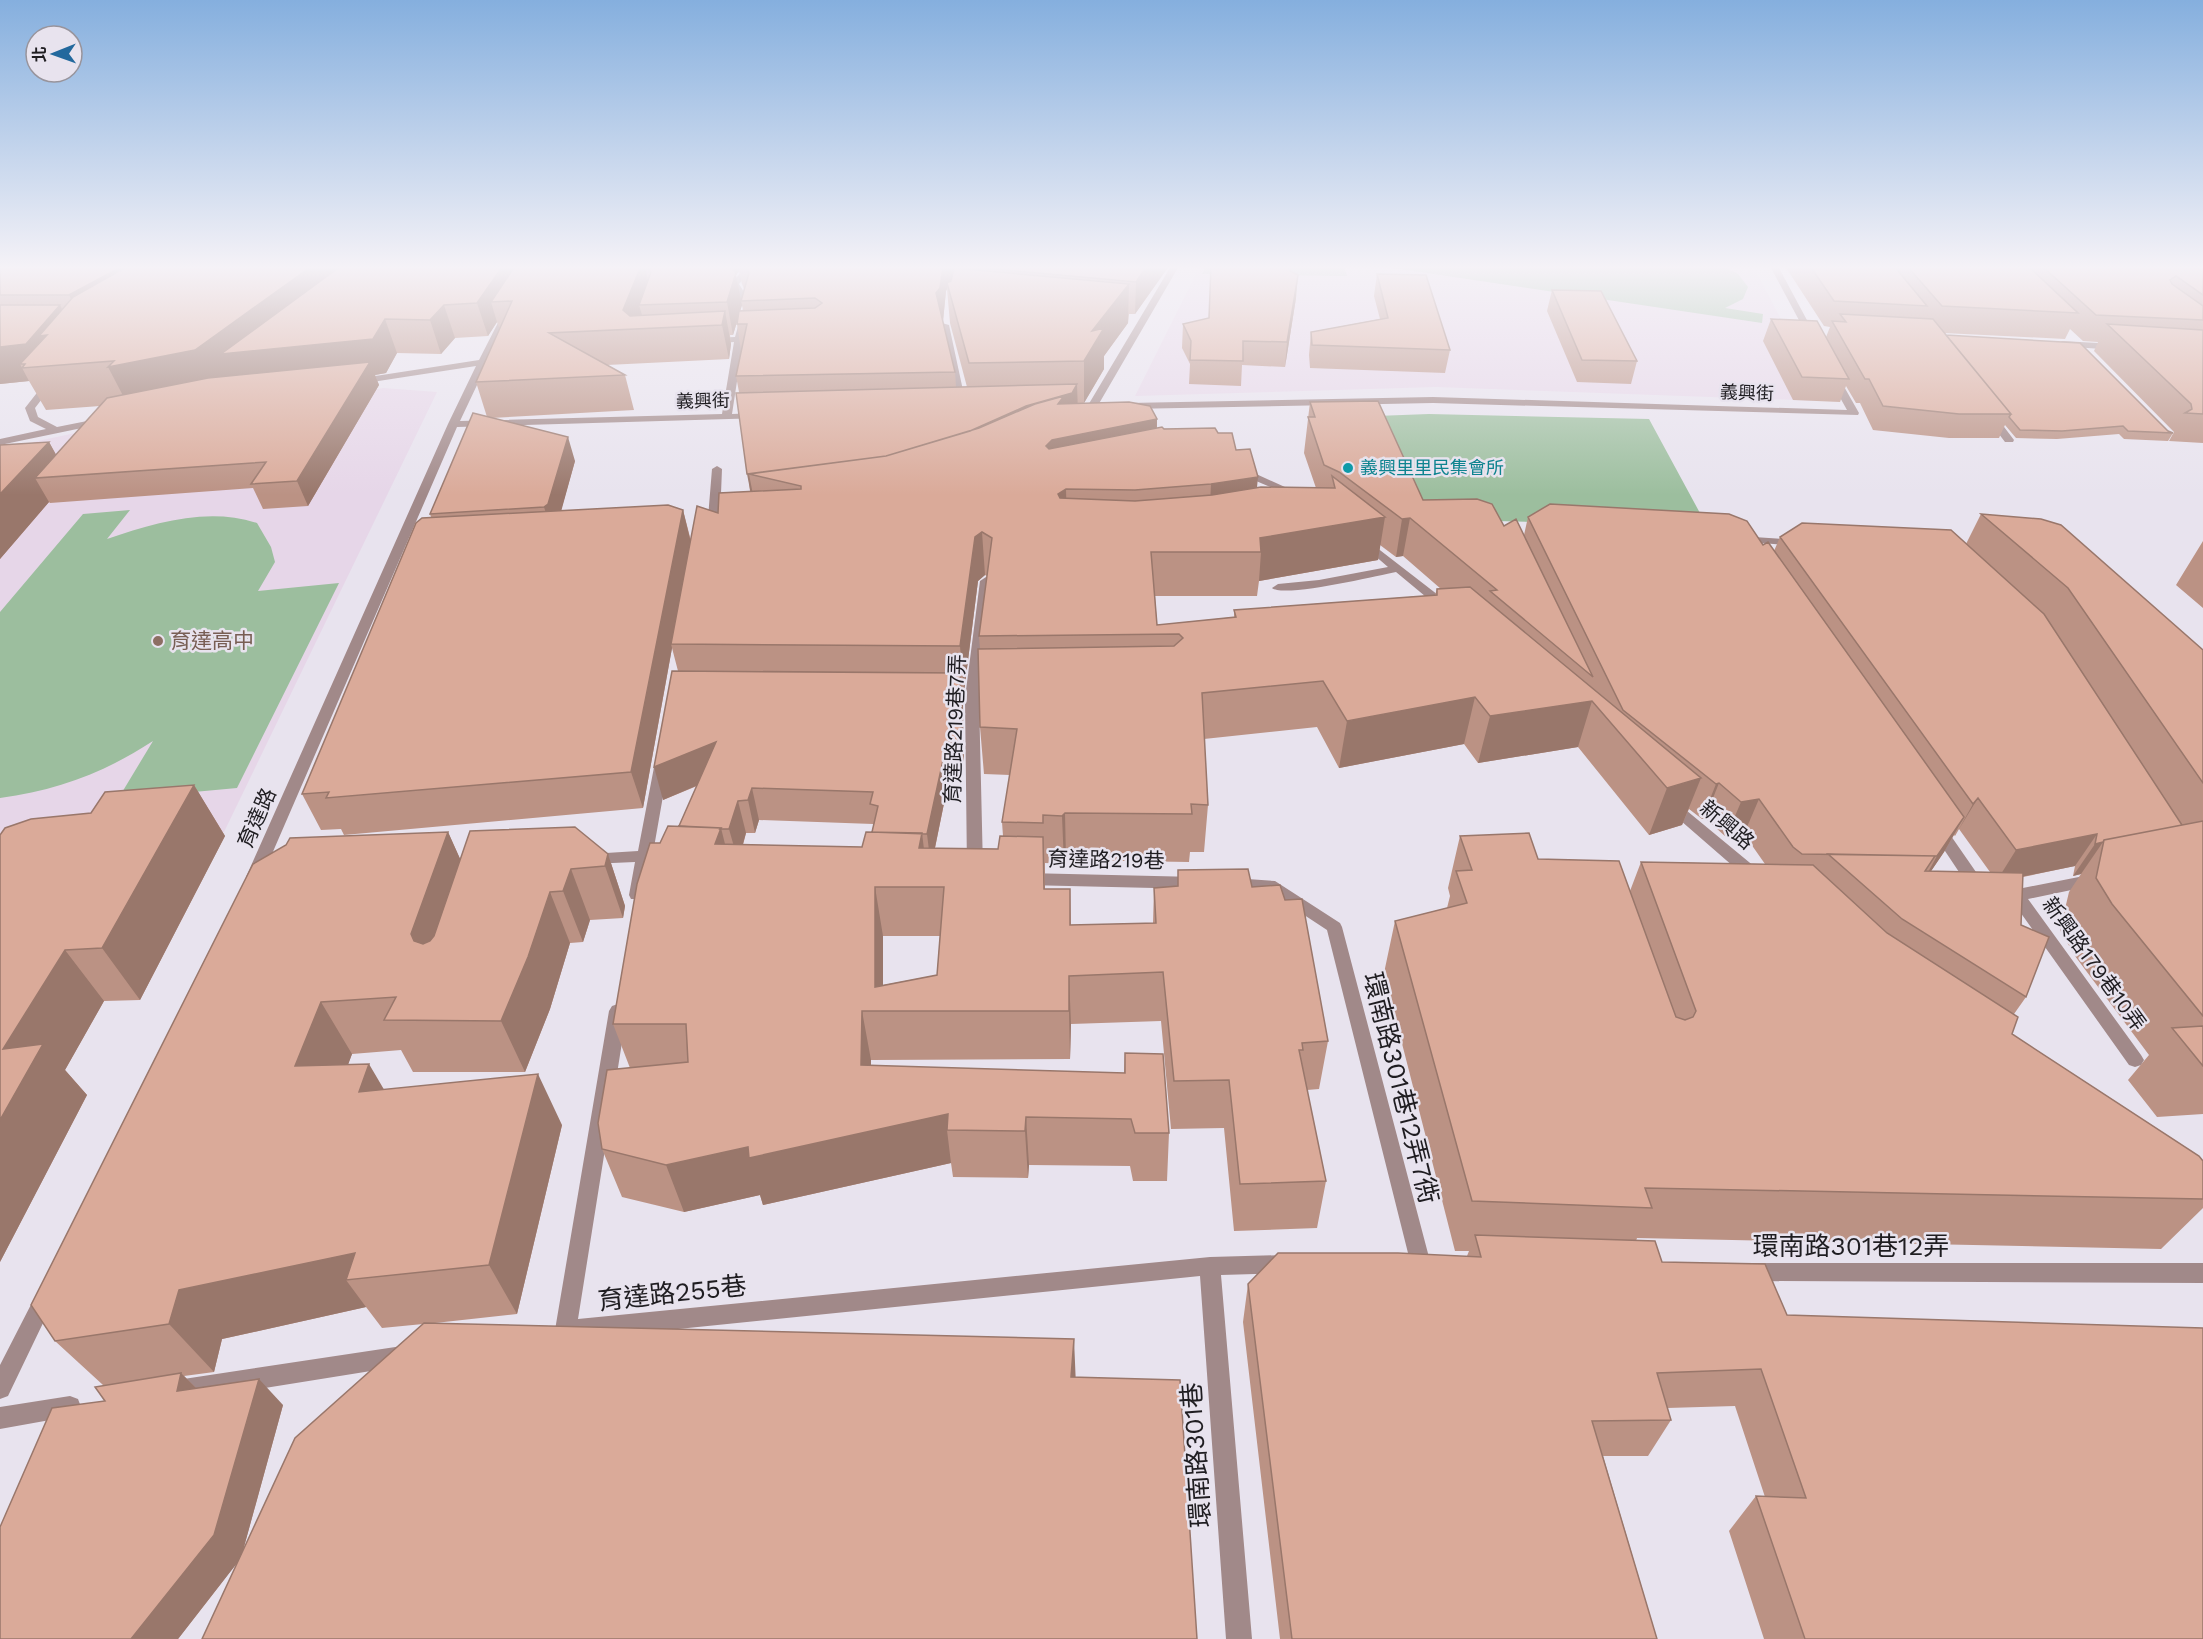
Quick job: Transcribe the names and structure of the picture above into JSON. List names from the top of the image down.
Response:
{
  "streets": {
    "street": [
      "義興街",
      "育達路219巷7弄",
      "育達路",
      "新興路",
      "育達路219巷",
      "新興路179巷10弄",
      "環南路301巷12弄7衖",
      "環南路301巷12弄",
      "育達路255巷",
      "環南路301巷"
    ]
  },
  "crossings": [
    ["義興街", "育達路"],
    ["育達路219巷", "環南路301巷12弄7衖"],
    ["育達路255巷", "環南路301巷"]
  ],
  "places": ["義興里里民集會所", "育達高中"],
  "north": "left"
}
